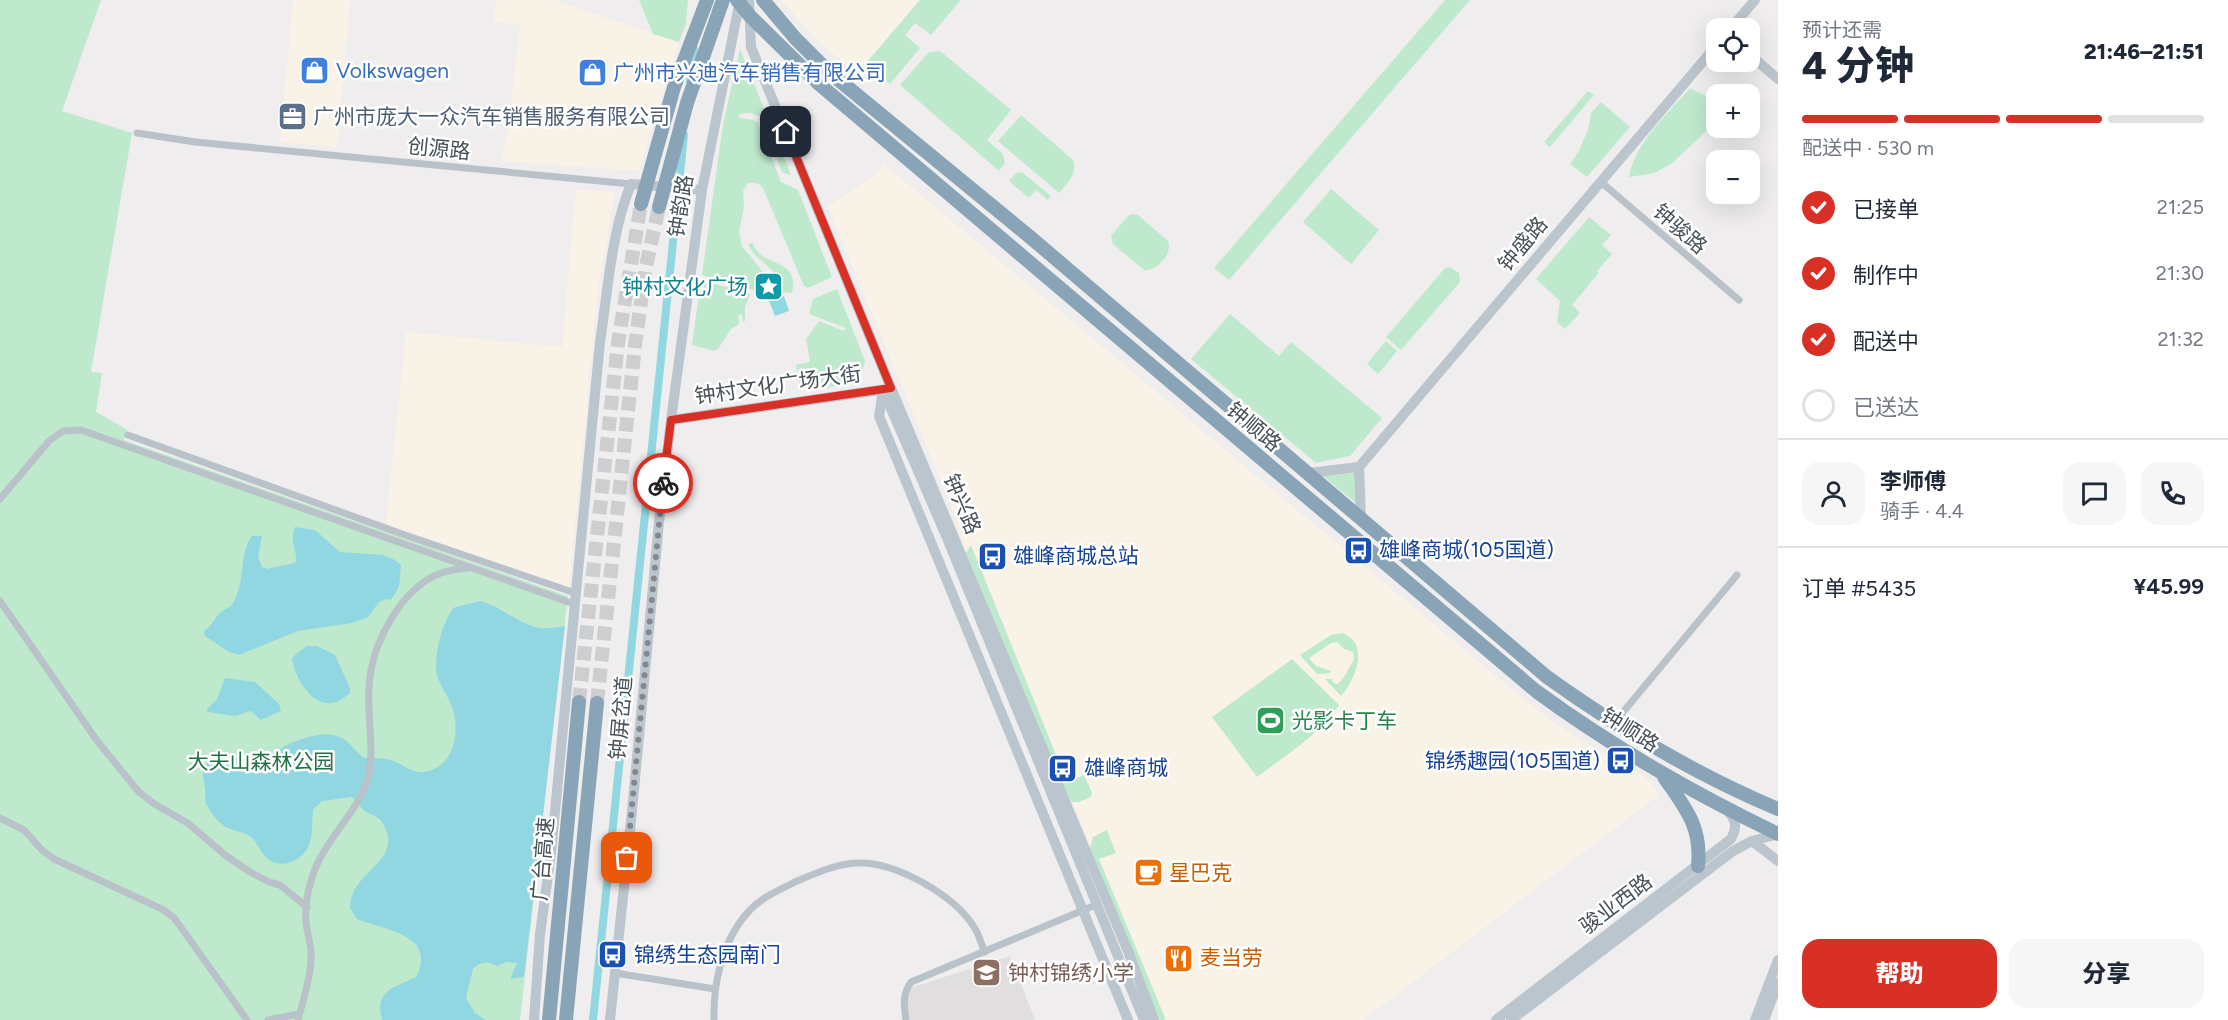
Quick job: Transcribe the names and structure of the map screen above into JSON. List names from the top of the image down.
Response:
{
  "streets": {
    "highway": ["钟顺路", "广台高速"],
    "main road": [
      "钟韵路",
      "钟盛路",
      "钟村文化广场大街",
      "钟兴路",
      "钟屏岔道",
      "骏业西路"
    ],
    "street": ["创源路", "钟骏路"]
  },
  "crossings": [
    ["钟韵路", "钟村文化广场大街"],
    ["钟韵路", "钟顺路"],
    ["钟韵路", "钟屏岔道"],
    ["钟骏路", "钟盛路"],
    ["钟村文化广场大街", "钟兴路"],
    ["钟村文化广场大街", "钟屏岔道"],
    ["钟顺路", "钟兴路"],
    ["钟顺路", "骏业西路"]
  ],
  "parks": ["大夫山森林公园"],
  "places": {
    "shop": ["Volkswagen", "广州市兴迪汽车销售有限公司"],
    "office": ["广州市庞大一众汽车销售服务有限公司"],
    "place": ["钟村文化广场"],
    "bus stop": [
      "雄峰商城(105国道)",
      "雄峰商城总站",
      "锦绣趣园(105国道)",
      "雄峰商城",
      "锦绣生态园南门"
    ],
    "sports": ["光影卡丁车"],
    "cafe": ["星巴克"],
    "restaurant": ["麦当劳"],
    "school or university": ["钟村锦绣小学"]
  },
  "page": {
    "heading": ["4 分钟", "预计还需", "21:46–21:51"],
    "panel": [
      "李师傅",
      "骑手 · 4.4",
      "订单 #5435",
      "¥45.99"
    ],
    "map_buttons": ["+", "−"],
    "bar": "配送中 · 530 m",
    "list": [
      ["已接单", "21:25"],
      ["制作中", "21:30"],
      ["配送中", "21:32"],
      "已送达"
    ],
    "buttons": ["帮助", "分享"]
  }
}
